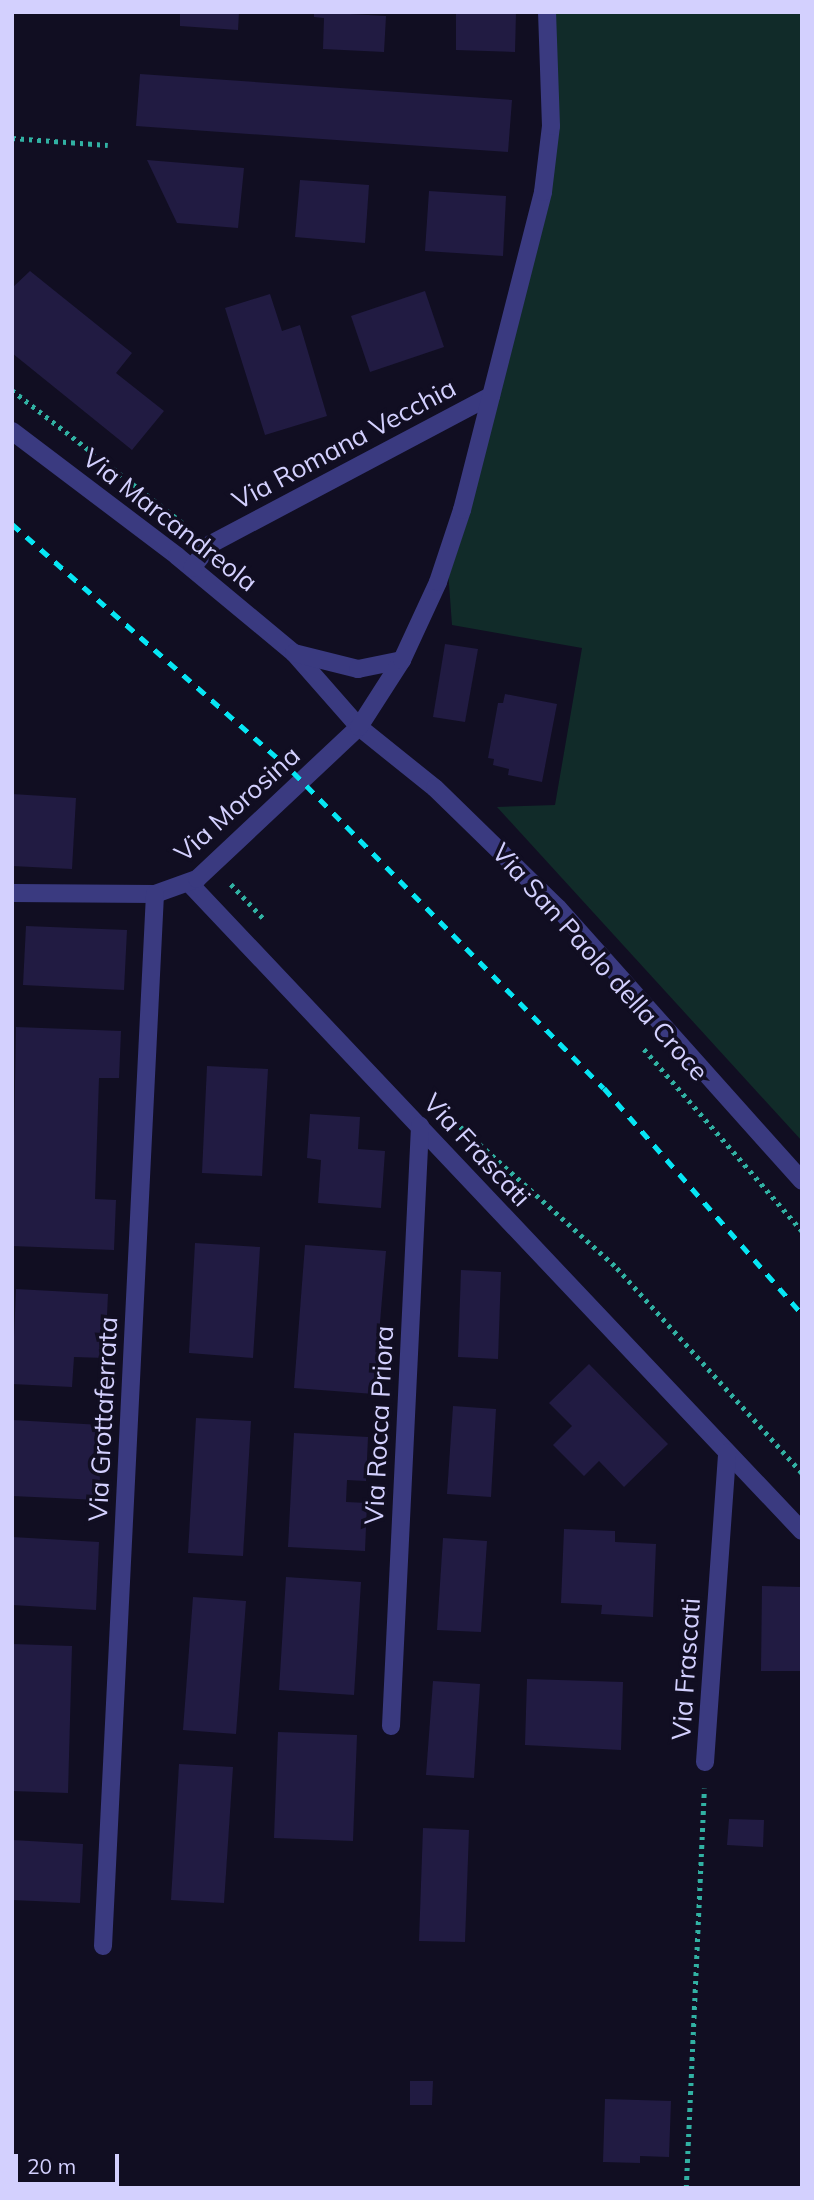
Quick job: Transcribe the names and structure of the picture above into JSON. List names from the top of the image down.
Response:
{
  "streets": {
    "street": [
      "Via Romana Vecchia",
      "Via Marcandreola",
      "Via Morosina",
      "Via San Paolo della Croce",
      "Via Frascati",
      "Via Grottaferrata",
      "Via Rocca Priora"
    ]
  },
  "crossings": [
    ["Via Romana Vecchia", "Via Marcandreola"],
    ["Via Romana Vecchia", "Via Morosina"],
    ["Via Romana Vecchia", "Via San Paolo della Croce"],
    ["Via Marcandreola", "Via Morosina"],
    ["Via Marcandreola", "Via San Paolo della Croce"],
    ["Via Morosina", "Via San Paolo della Croce"],
    ["Via Morosina", "Via Frascati"],
    ["Via Morosina", "Via Grottaferrata"],
    ["Via Frascati", "Via Rocca Priora"]
  ],
  "scale_bar": "20 m"
}
